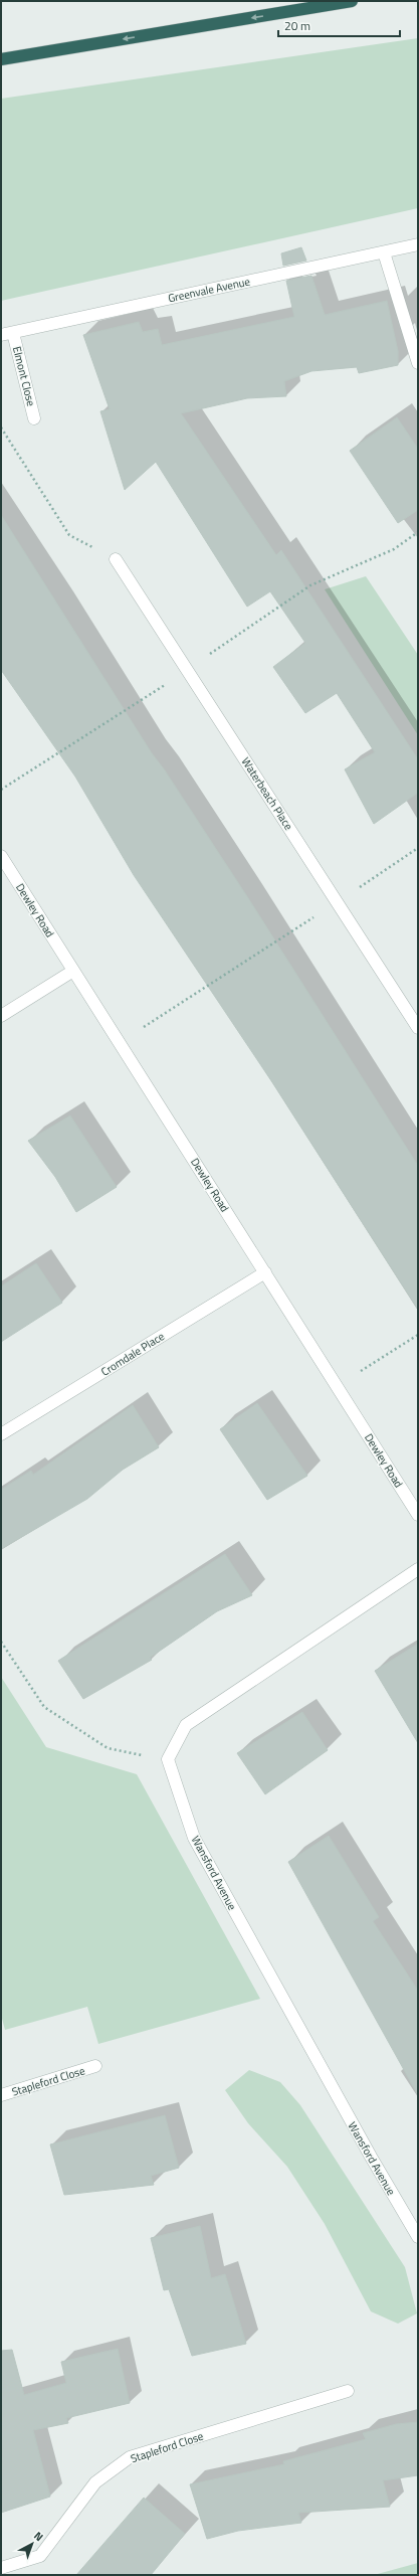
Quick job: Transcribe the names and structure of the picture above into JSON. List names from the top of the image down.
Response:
{
  "streets": {
    "street": [
      "Greenvale Avenue",
      "Elmont Close",
      "Waterbeach Place",
      "Dewley Road",
      "Cromdale Place",
      "Wansford Avenue",
      "Stapleford Close"
    ]
  },
  "crossings": [
    ["Greenvale Avenue", "Elmont Close"],
    ["Dewley Road", "Cromdale Place"]
  ],
  "scale_bar": "20 m",
  "north": "top right"
}
